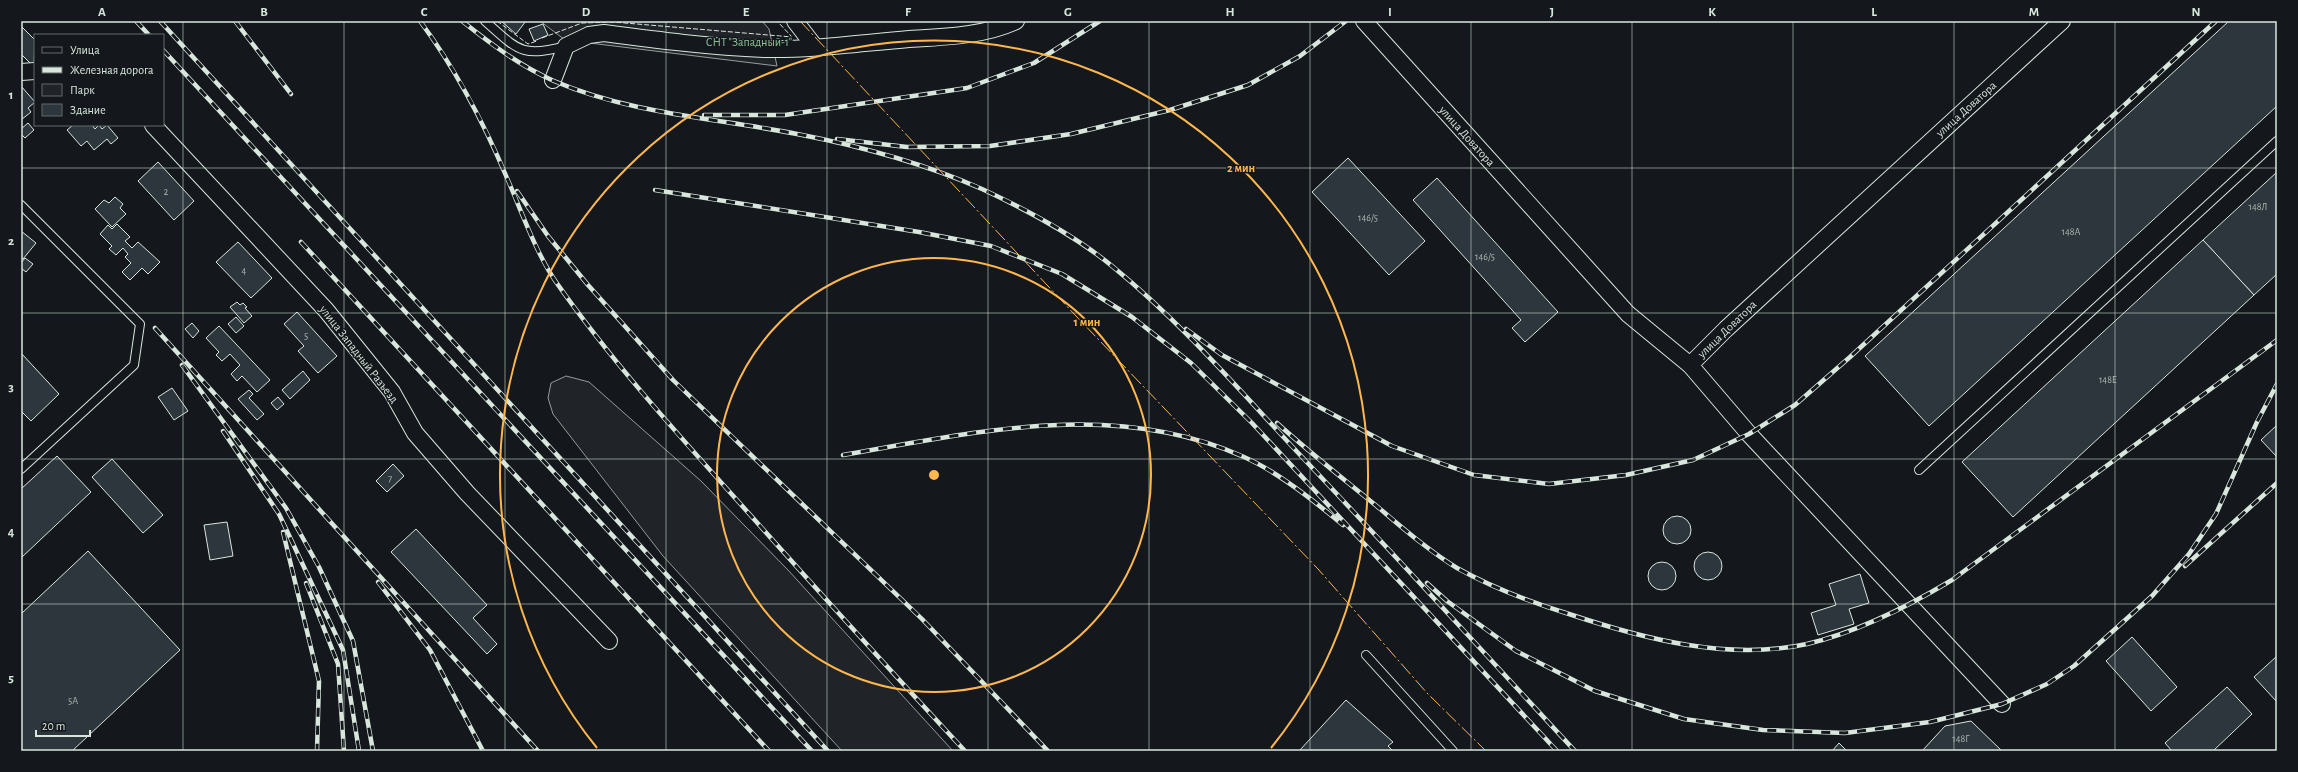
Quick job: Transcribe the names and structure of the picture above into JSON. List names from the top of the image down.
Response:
{
  "streets": {
    "street": ["улица Доватора", "улица Западный Разъезд"]
  },
  "parks": ["СНТ \"Западный-1\""],
  "house_numbers": [
    "2",
    "148Л",
    "146/5",
    "148А",
    "146/5",
    "4",
    "5",
    "148Е",
    "7",
    "5А",
    "148Г"
  ],
  "legend": [
    "Улица",
    "Железная дорога",
    "Парк",
    "Здание"
  ],
  "scale_bar": "20 m",
  "grid": {
    "columns": [
      "A",
      "B",
      "C",
      "D",
      "E",
      "F",
      "G",
      "H",
      "I",
      "J",
      "K",
      "L",
      "M",
      "N"
    ],
    "rows": [
      "1",
      "2",
      "3",
      "4",
      "5"
    ]
  },
  "rings": ["2 мин", "1 мин"]
}
